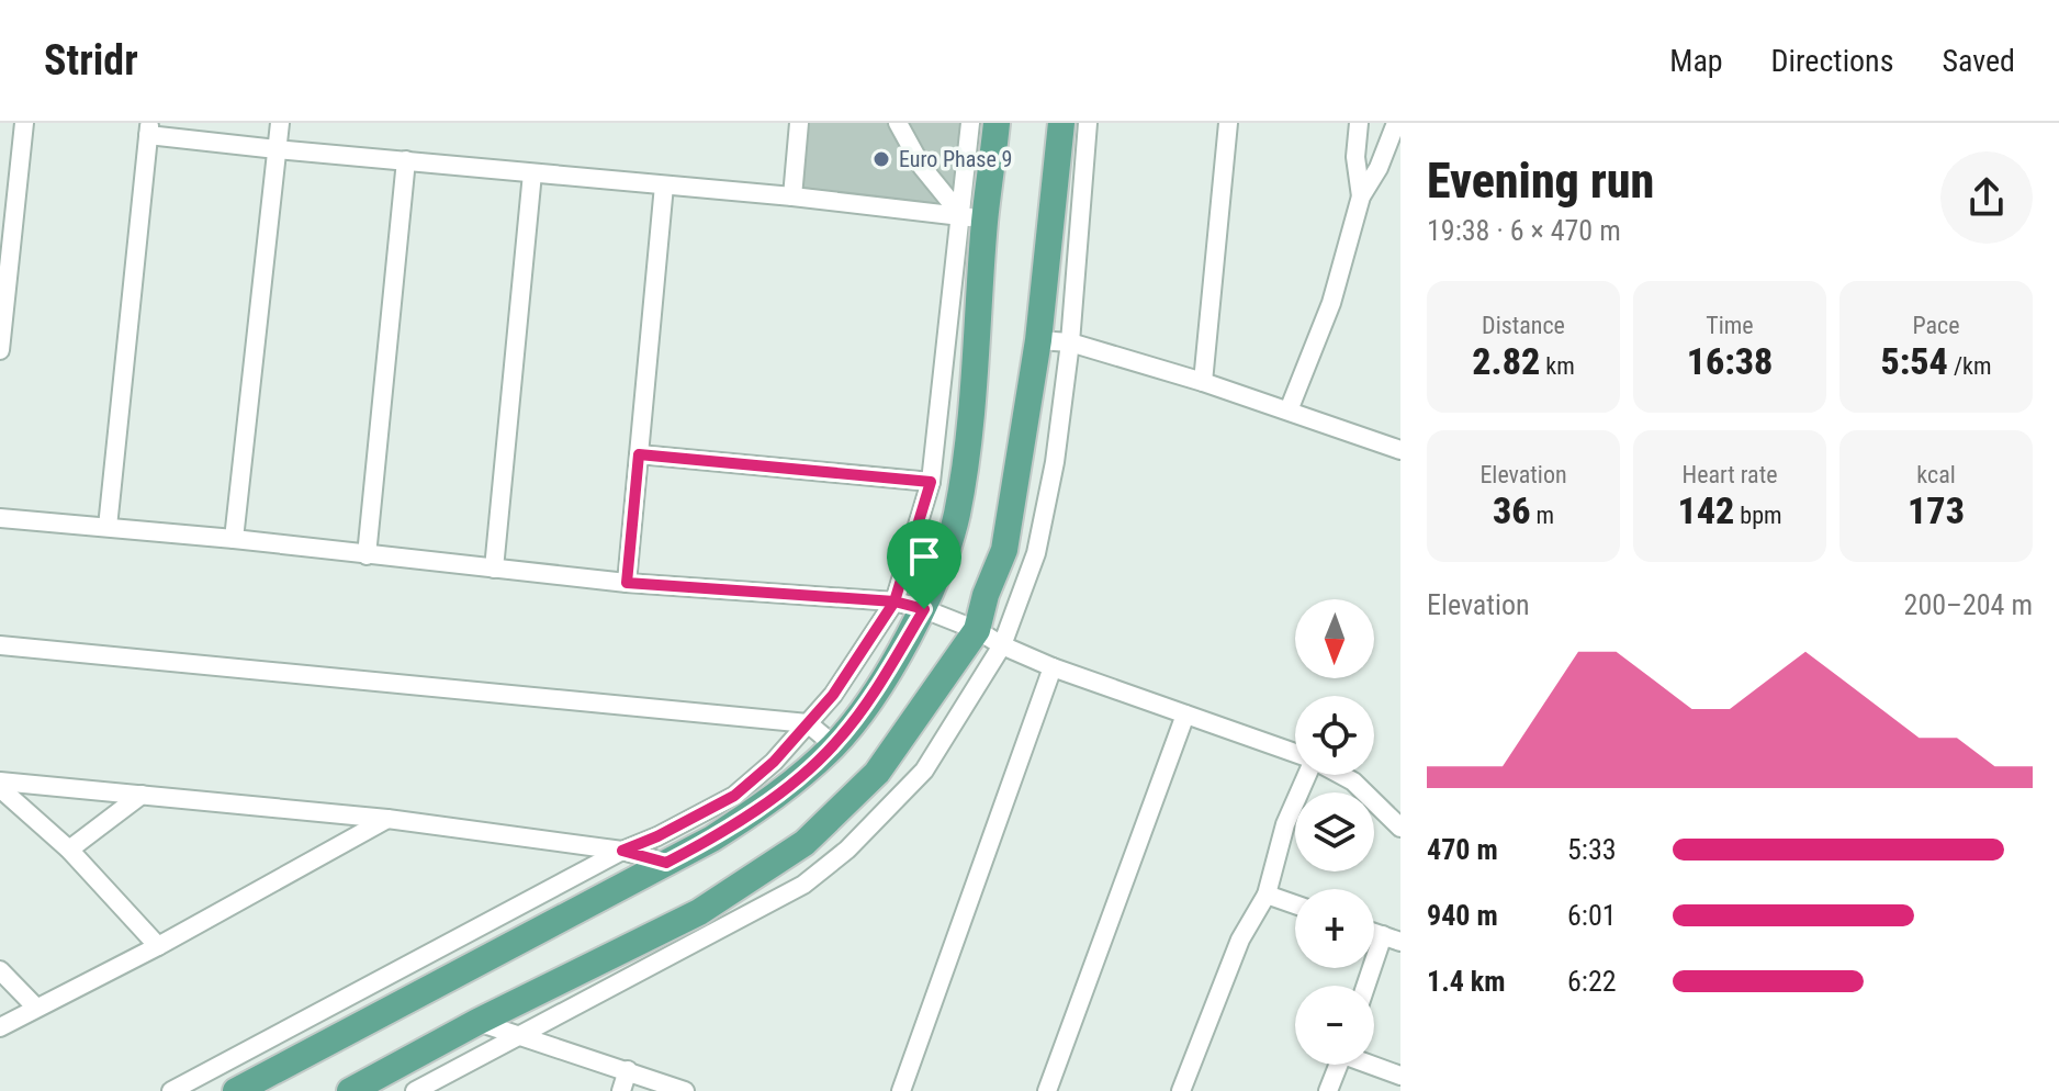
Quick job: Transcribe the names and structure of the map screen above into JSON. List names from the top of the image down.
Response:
{
  "places": ["Euro Phase 9"],
  "north": "bottom",
  "page": {
    "header": "Stridr",
    "nav": ["Map", "Directions", "Saved"],
    "heading": ["Evening run", "19:38 · 6 × 470 m"],
    "stats": [
      ["Distance", "2.82 km"],
      ["Time", "16:38"],
      ["Pace", "5:54 /km"],
      ["Elevation", "36 m"],
      ["Heart rate", "142 bpm"],
      ["kcal", "173"]
    ],
    "chart": ["Elevation", "200–204 m"],
    "map_buttons": ["+", "−"],
    "list": [
      {
        "name": "470 m",
        "note": "5:33"
      },
      {
        "name": "940 m",
        "note": "6:01"
      },
      {
        "name": "1.4 km",
        "note": "6:22"
      }
    ]
  }
}
